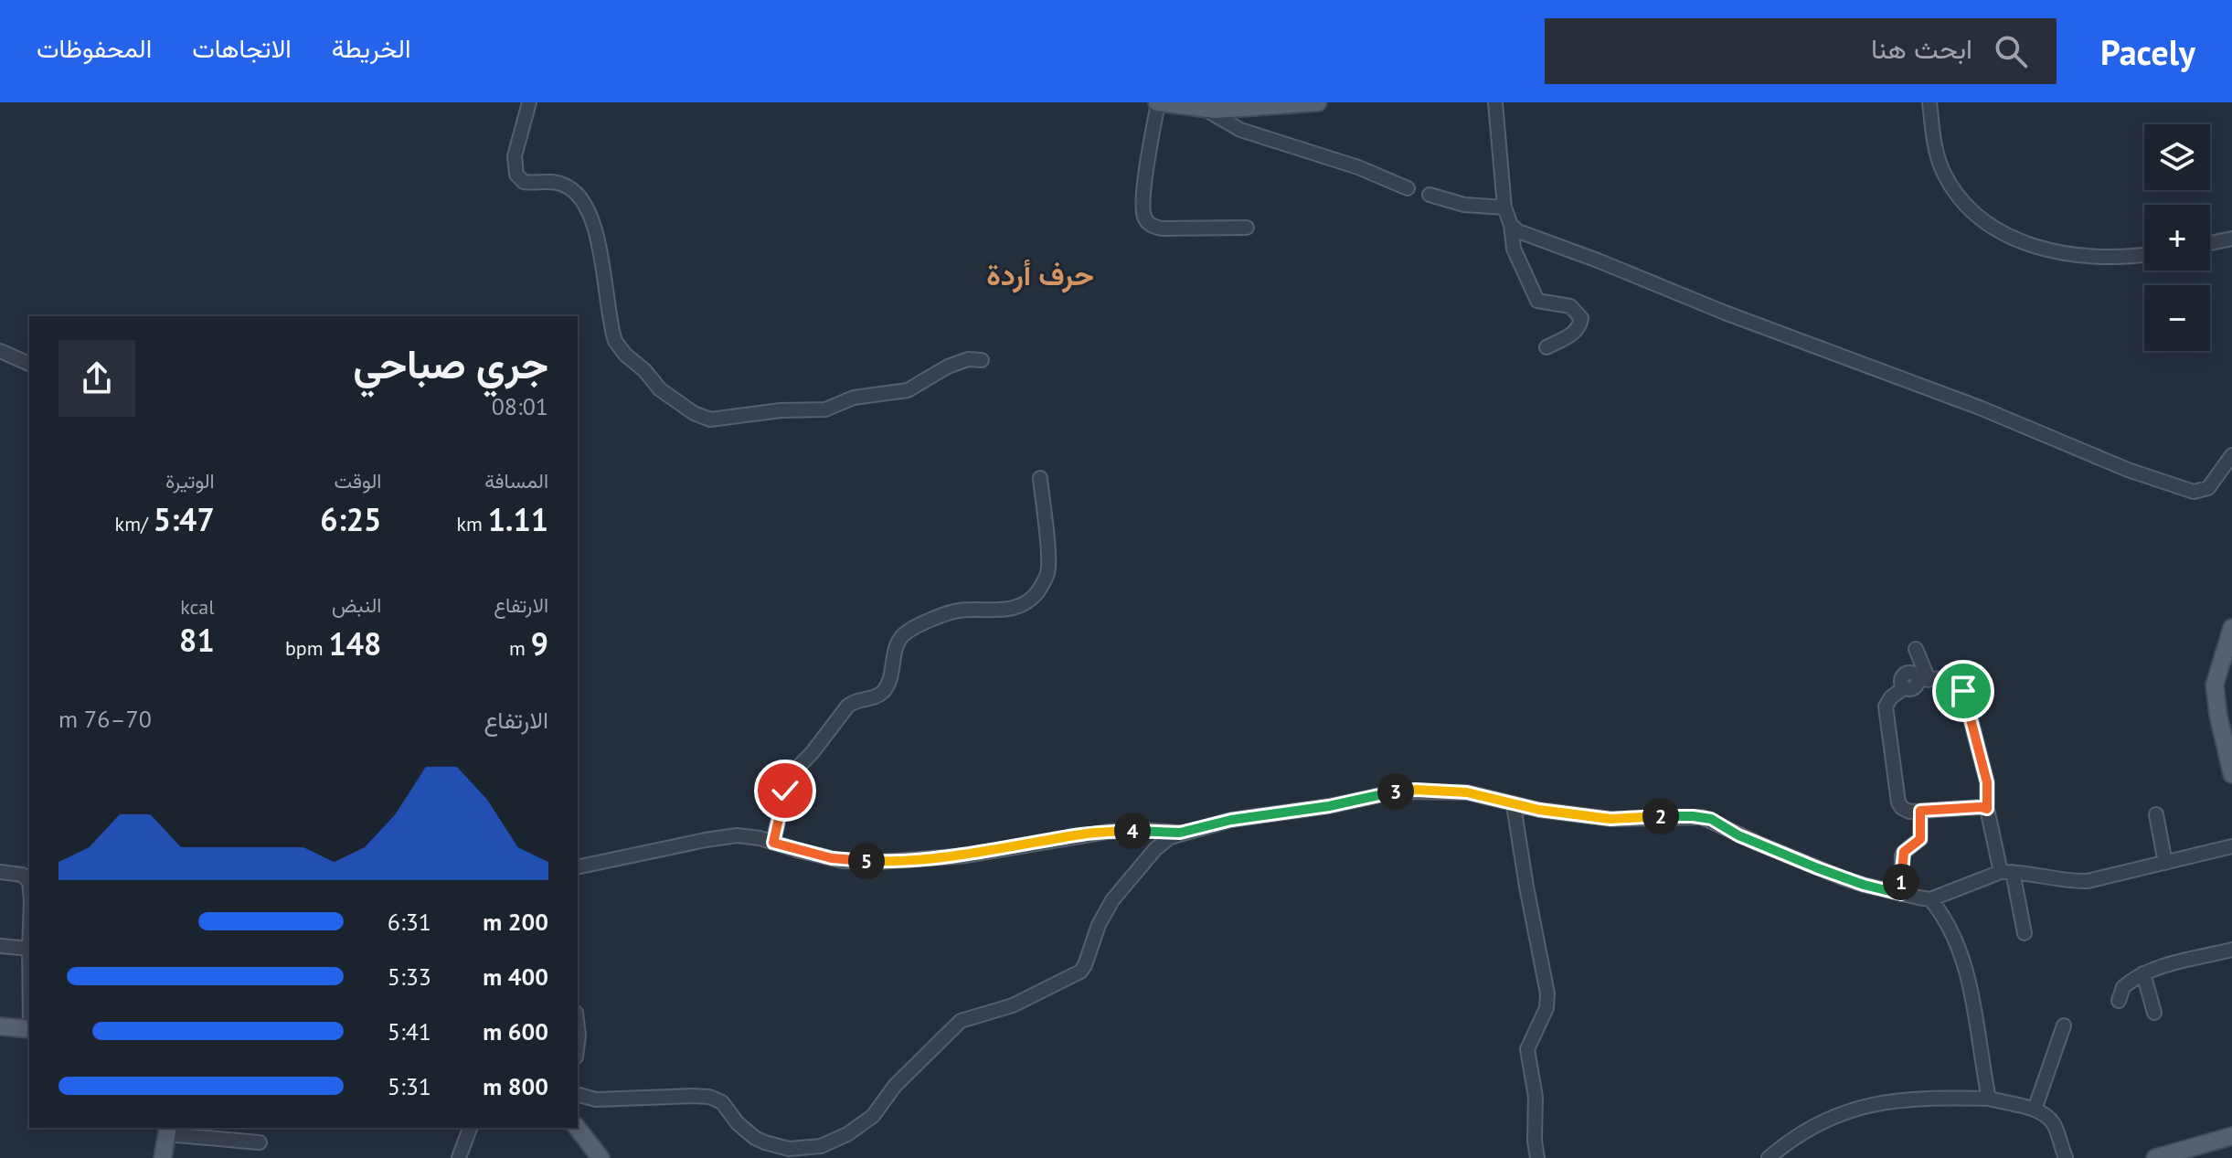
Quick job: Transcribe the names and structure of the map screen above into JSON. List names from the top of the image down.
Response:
{
  "districts": ["حرف أردة"],
  "page": {
    "header": "Pacely",
    "search": "ابحث هنا",
    "nav": ["الخريطة", "الاتجاهات", "المحفوظات"],
    "map_buttons": ["+", "−"],
    "heading": ["جري صباحي", "08:01"],
    "stats": [
      ["المسافة", "1.11 km"],
      ["الوقت", "6:25"],
      ["الوتيرة", "5:47 /km"],
      ["الارتفاع", "9 m"],
      ["النبض", "148 bpm"],
      ["kcal", "81"]
    ],
    "chart": ["الارتفاع", "70–76 m"],
    "pins": [
      "3",
      "2",
      "4",
      "5",
      "1"
    ],
    "list": [
      {
        "name": "200 m",
        "note": "6:31"
      },
      {
        "name": "400 m",
        "note": "5:33"
      },
      {
        "name": "600 m",
        "note": "5:41"
      },
      {
        "name": "800 m",
        "note": "5:31"
      }
    ]
  }
}
